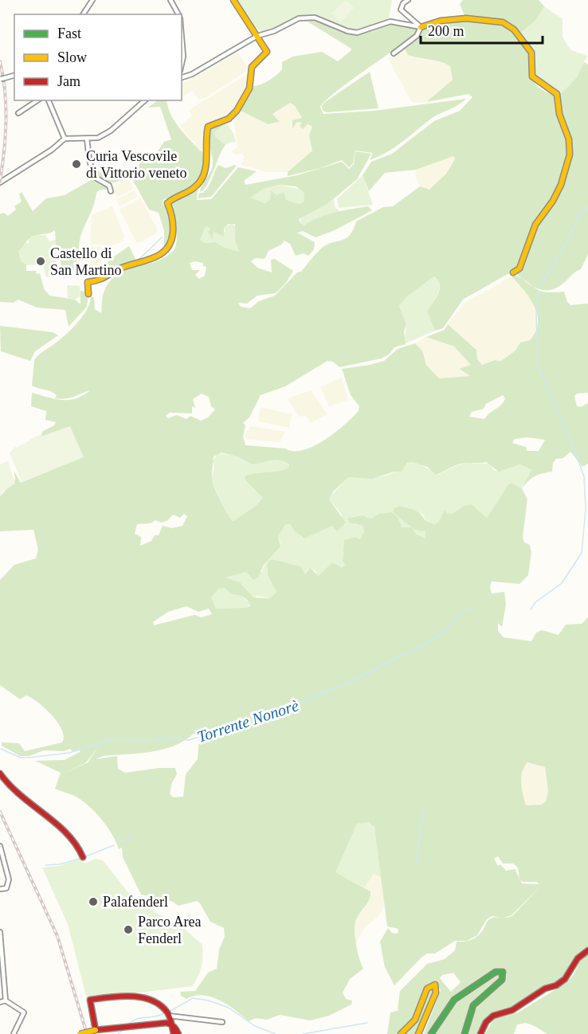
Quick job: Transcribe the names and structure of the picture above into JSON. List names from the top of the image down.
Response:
{
  "water": ["Torrente Nonorè"],
  "places": [
    "Curia Vescovile di Vittorio veneto",
    "Castello di San Martino",
    "Palafenderl",
    "Parco Area Fenderl"
  ],
  "legend": ["Fast", "Slow", "Jam"],
  "scale_bar": "200 m"
}
